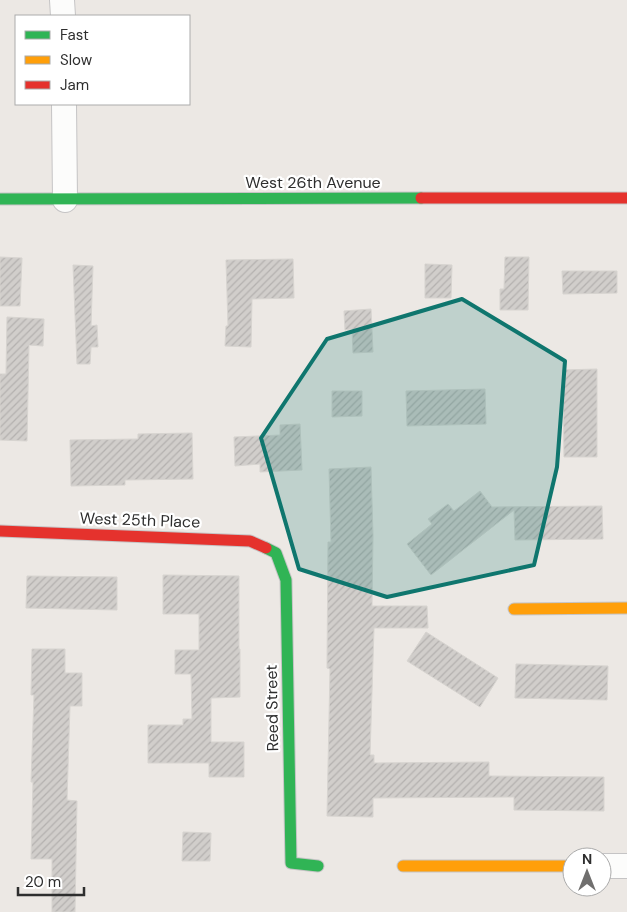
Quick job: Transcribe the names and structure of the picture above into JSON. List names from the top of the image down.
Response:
{
  "streets": {
    "street": ["West 26th Avenue", "West 25th Place", "Reed Street"]
  },
  "crossings": [
    ["West 25th Place", "Reed Street"]
  ],
  "legend": ["Fast", "Slow", "Jam"],
  "scale_bar": "20 m",
  "north": "top"
}
